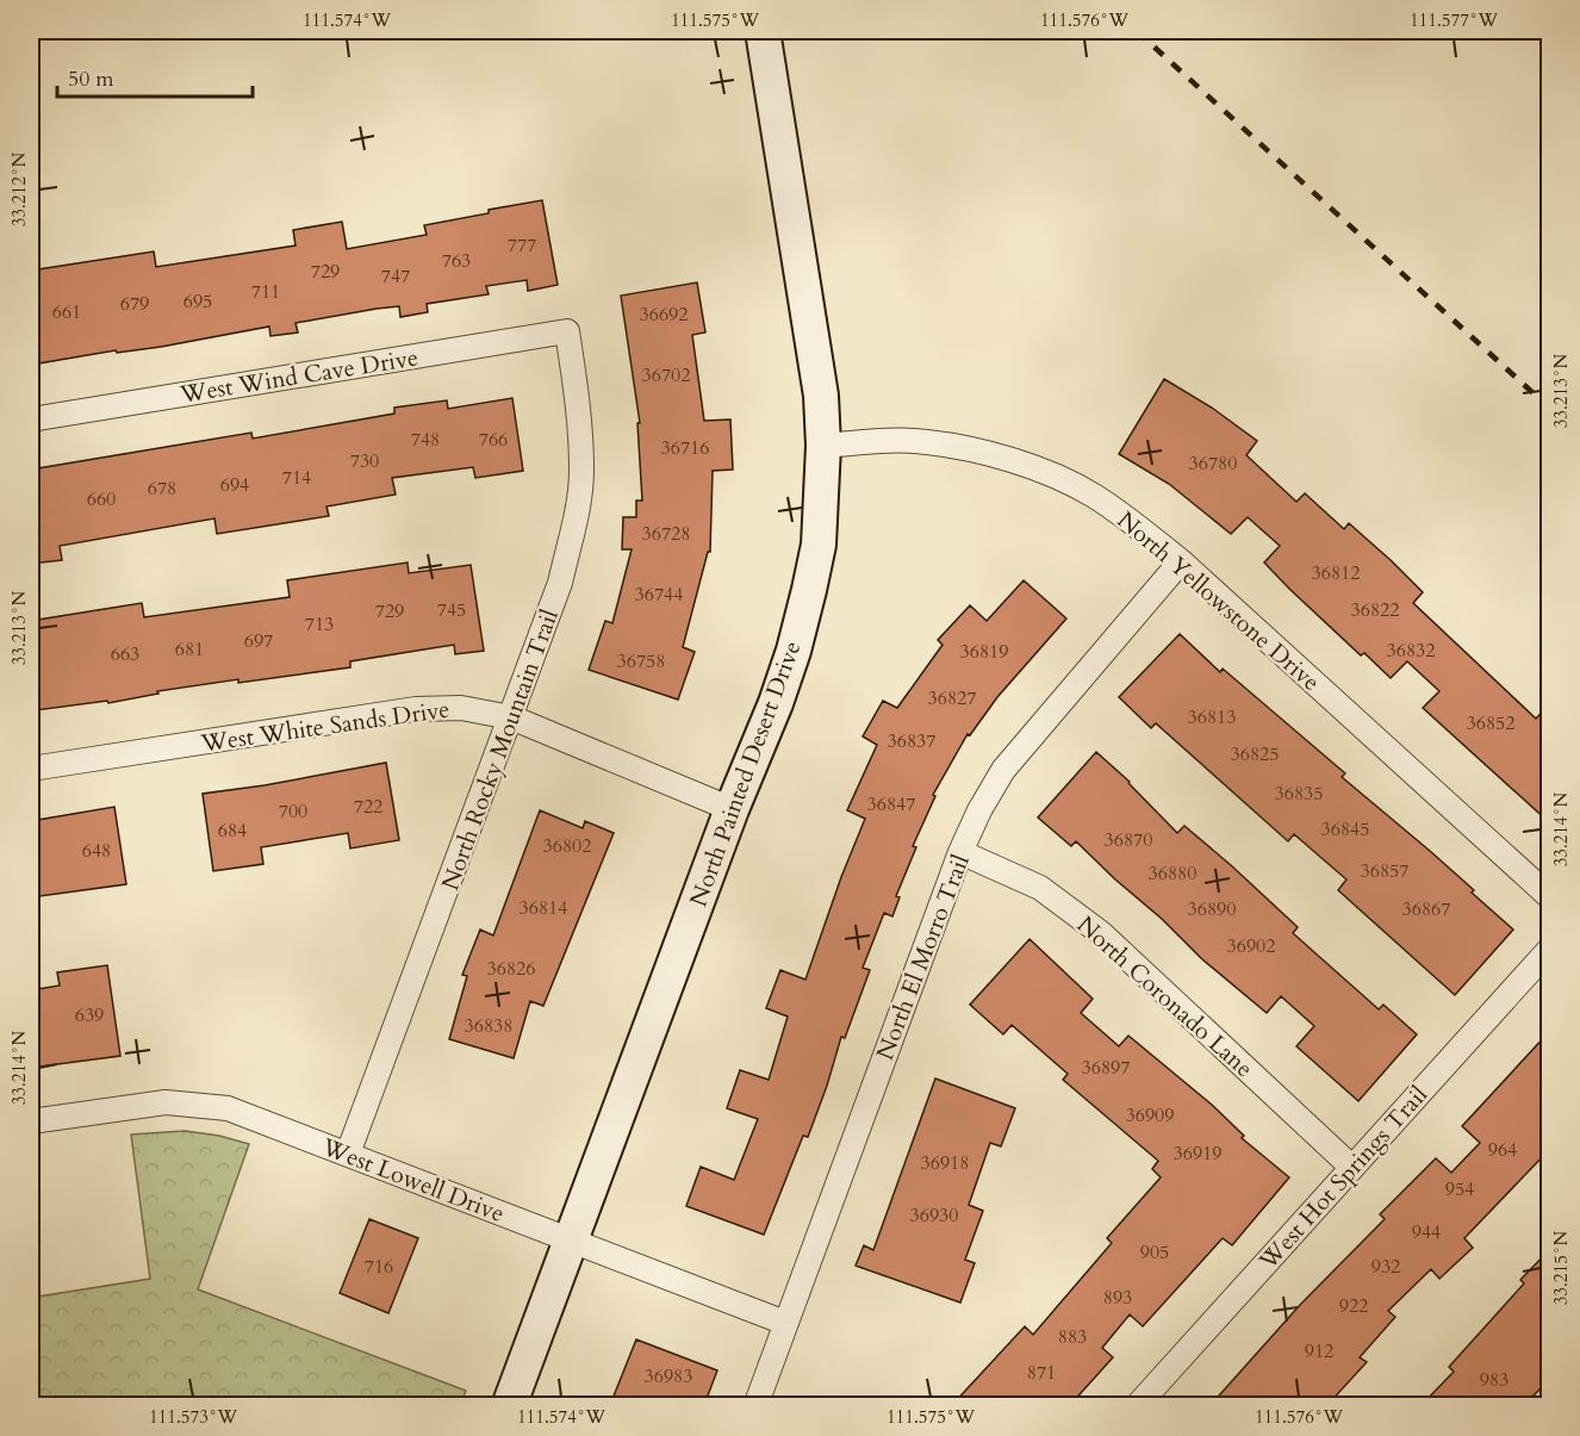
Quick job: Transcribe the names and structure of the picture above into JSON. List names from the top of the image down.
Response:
{
  "streets": {
    "street": [
      "West Wind Cave Drive",
      "North Yellowstone Drive",
      "West White Sands Drive",
      "North Rocky Mountain Trail",
      "North Painted Desert Drive",
      "North El Morro Trail",
      "North Coronado Lane",
      "West Hot Springs Trail",
      "West Lowell Drive"
    ]
  },
  "crossings": [
    ["West Wind Cave Drive", "North Rocky Mountain Trail"],
    ["North Yellowstone Drive", "North Painted Desert Drive"],
    ["North Yellowstone Drive", "North El Morro Trail"],
    ["West White Sands Drive", "North Rocky Mountain Trail"],
    ["West White Sands Drive", "North Painted Desert Drive"],
    ["North Rocky Mountain Trail", "West Lowell Drive"],
    ["North Painted Desert Drive", "West Lowell Drive"],
    ["North El Morro Trail", "North Coronado Lane"],
    ["North El Morro Trail", "West Lowell Drive"],
    ["North Coronado Lane", "West Hot Springs Trail"]
  ],
  "house_numbers": [
    "777",
    "763",
    "729",
    "747",
    "711",
    "695",
    "679",
    "661",
    "36692",
    "36702",
    "748",
    "766",
    "36716",
    "730",
    "36780",
    "714",
    "694",
    "678",
    "660",
    "36728",
    "36812",
    "36744",
    "745",
    "36822",
    "729",
    "713",
    "697",
    "681",
    "36832",
    "36819",
    "663",
    "36758",
    "36827",
    "36813",
    "36852",
    "36837",
    "36825",
    "36835",
    "36847",
    "722",
    "700",
    "36845",
    "684",
    "36870",
    "36802",
    "648",
    "36857",
    "36880",
    "36814",
    "36890",
    "36867",
    "36902",
    "36826",
    "639",
    "36838",
    "36897",
    "36909",
    "964",
    "36919",
    "36918",
    "954",
    "36930",
    "944",
    "905",
    "716",
    "932",
    "893",
    "922",
    "883",
    "912",
    "871",
    "36983",
    "983"
  ],
  "scale_bar": "50 m",
  "coordinates": [
    "111.574°W",
    "111.575°W",
    "111.576°W",
    "111.577°W",
    "33.212°N",
    "33.213°N",
    "33.214°N",
    "33.215°N",
    "111.573°W"
  ]
}
